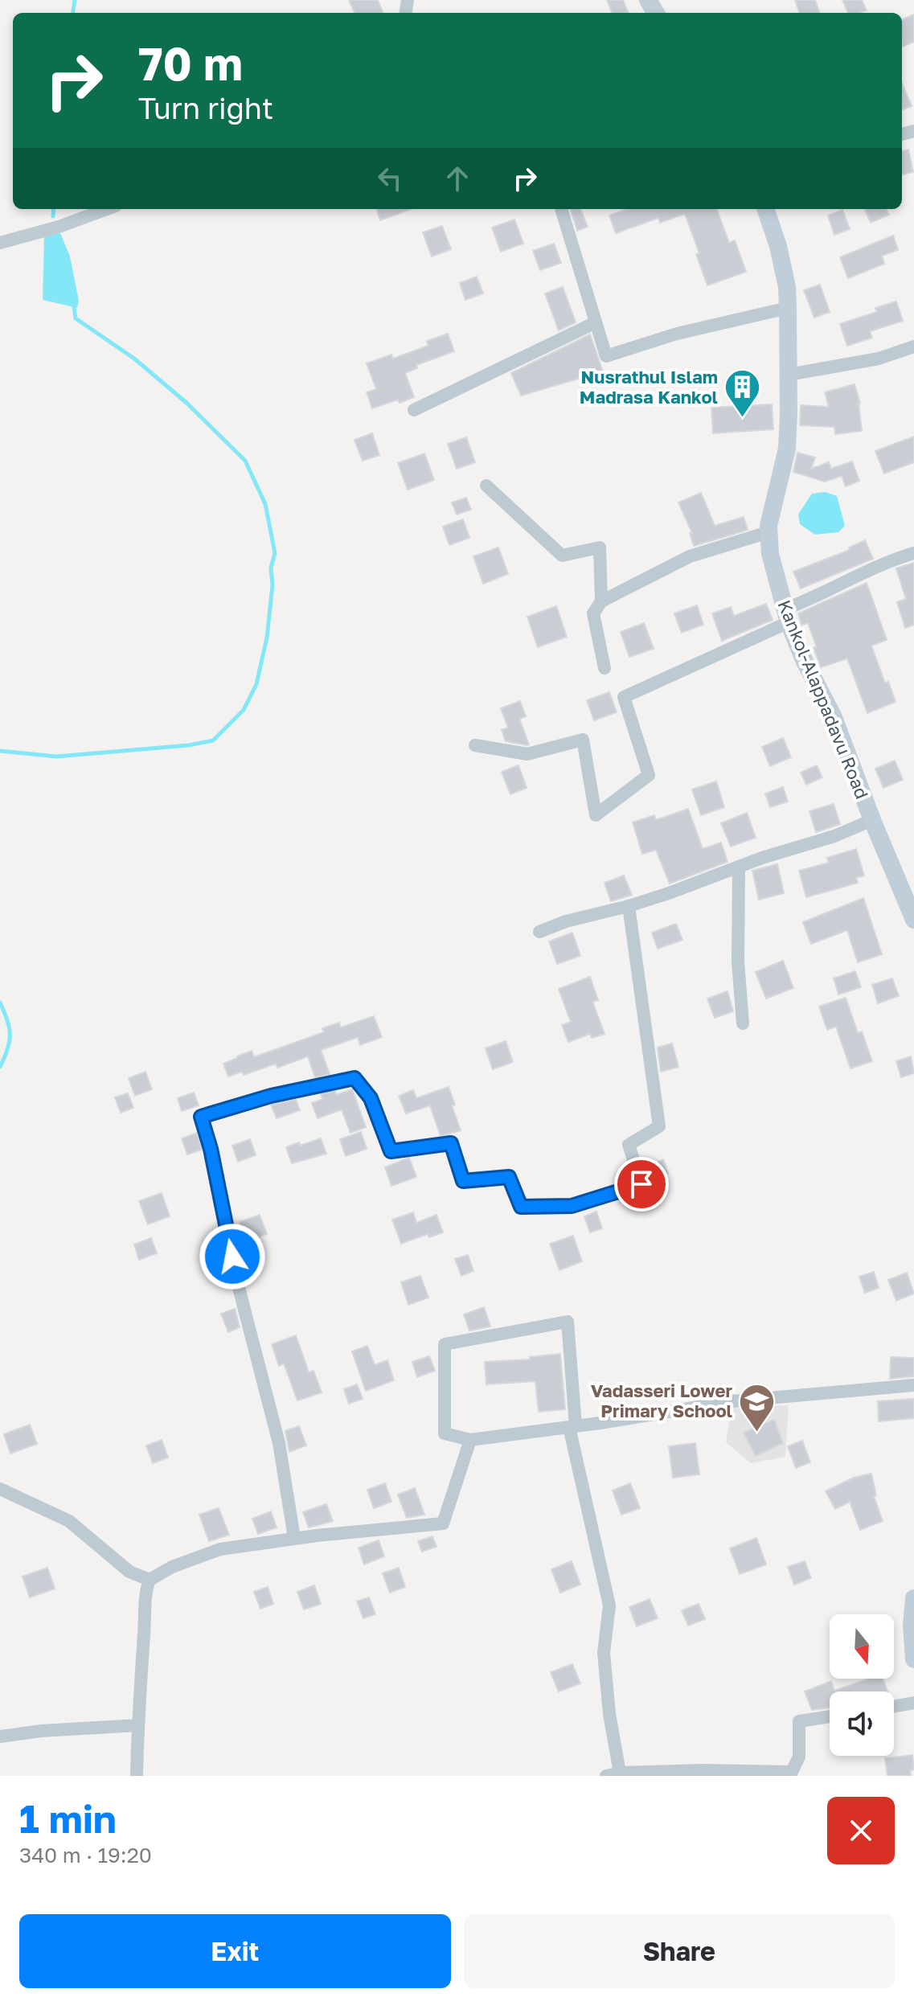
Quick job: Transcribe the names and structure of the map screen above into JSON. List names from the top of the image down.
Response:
{
  "streets": {
    "main road": ["Kankol-Alappadavu Road"]
  },
  "places": {
    "building": ["Nusrathul Islam Madrasa Kankol"],
    "school or university": ["Vadasseri Lower Primary School"]
  },
  "north": "bottom",
  "page": {
    "turn": ["70 m", "Turn right"],
    "heading": ["1 min", "340 m · 19:20"],
    "buttons": ["Exit", "Share"]
  }
}
